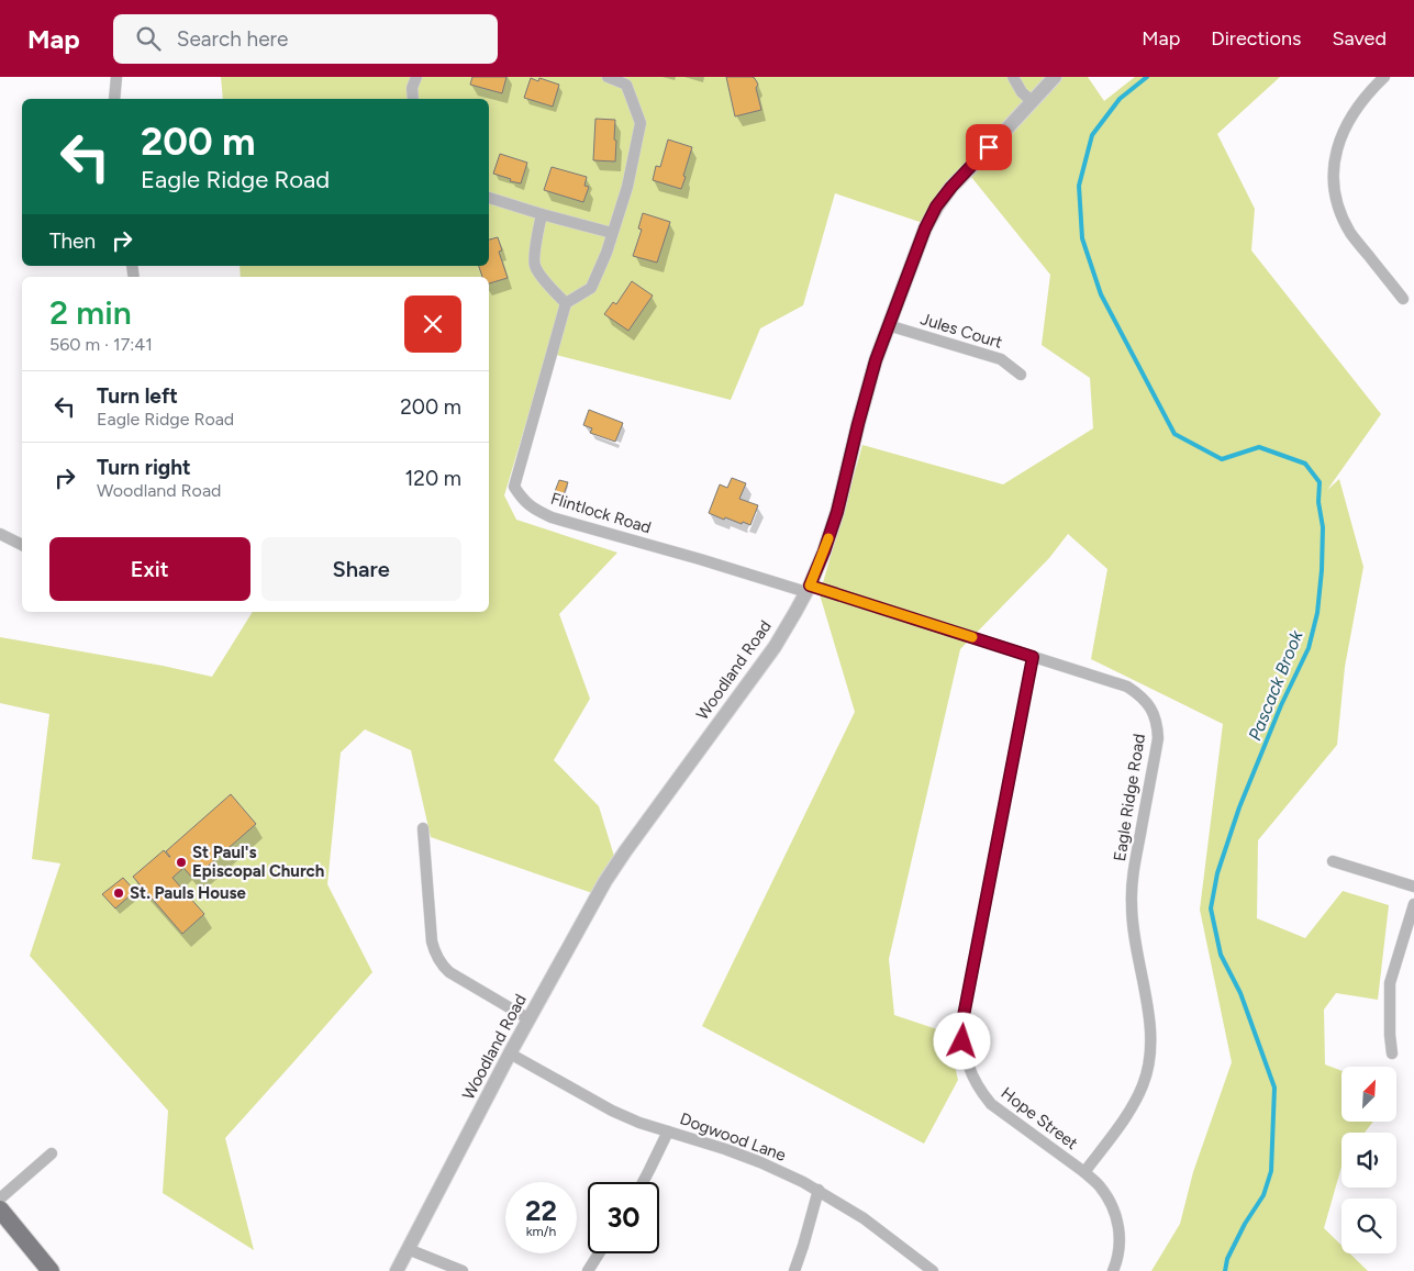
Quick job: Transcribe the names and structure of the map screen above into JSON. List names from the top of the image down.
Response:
{
  "streets": {
    "street": [
      "Jules Court",
      "Flintlock Road",
      "Woodland Road",
      "Eagle Ridge Road",
      "Hope Street",
      "Dogwood Lane"
    ]
  },
  "crossings": [
    ["Jules Court", "Woodland Road"],
    ["Flintlock Road", "Woodland Road"],
    ["Flintlock Road", "Eagle Ridge Road"],
    ["Woodland Road", "Eagle Ridge Road"],
    ["Woodland Road", "Dogwood Lane"],
    ["Eagle Ridge Road", "Hope Street"]
  ],
  "water": ["Pascack Brook"],
  "places": ["St Paul's Episcopal Church", "St. Pauls House"],
  "north": "top right",
  "page": {
    "header": "Map",
    "search": "Search here",
    "nav": ["Map", "Directions", "Saved"],
    "turn": ["200 m", "Eagle Ridge Road"],
    "then": "Then",
    "heading": ["2 min", "560 m · 17:41"],
    "list": [
      {
        "name": "Turn left",
        "note": "Eagle Ridge Road",
        "value": "200 m"
      },
      {
        "name": "Turn right",
        "note": "Woodland Road",
        "value": "120 m"
      }
    ],
    "buttons": ["Exit", "Share"],
    "speed": "22 km/h",
    "limit": "30"
  }
}
